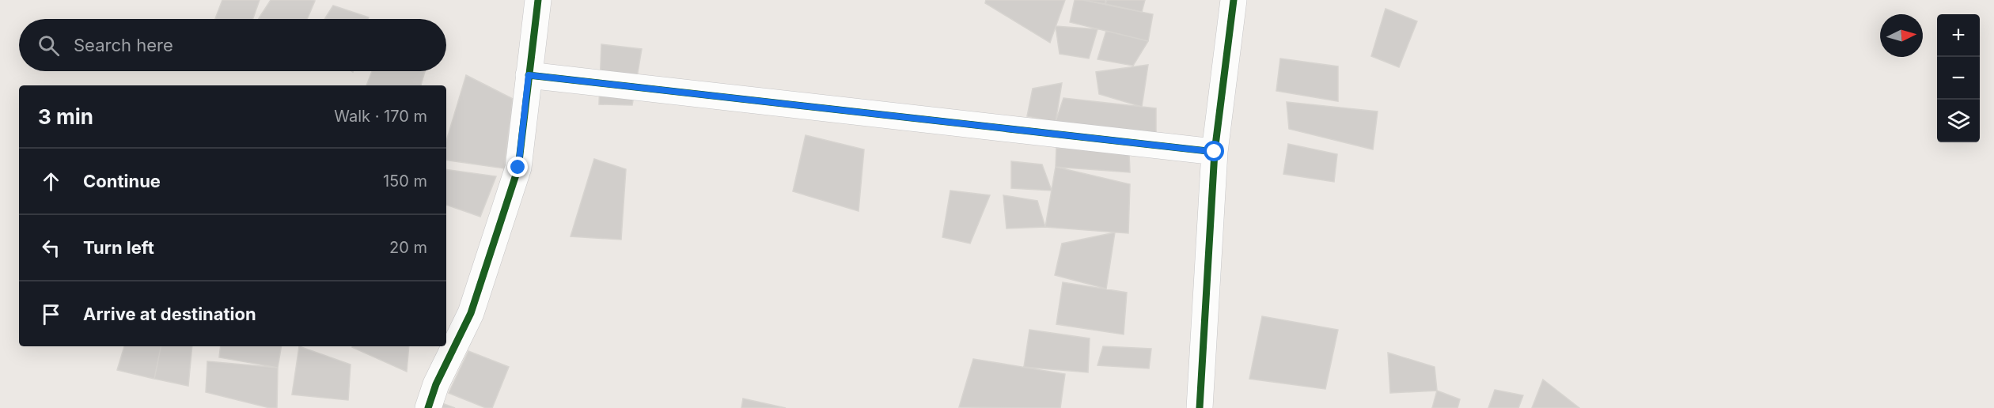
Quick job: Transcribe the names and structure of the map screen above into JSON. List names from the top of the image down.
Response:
{
  "north": "right",
  "page": {
    "map_buttons": ["+", "−"],
    "search": "Search here",
    "heading": ["3 min", "Walk · 170 m"],
    "list": [
      ["Continue", "150 m"],
      ["Turn left", "20 m"],
      "Arrive at destination"
    ]
  }
}
